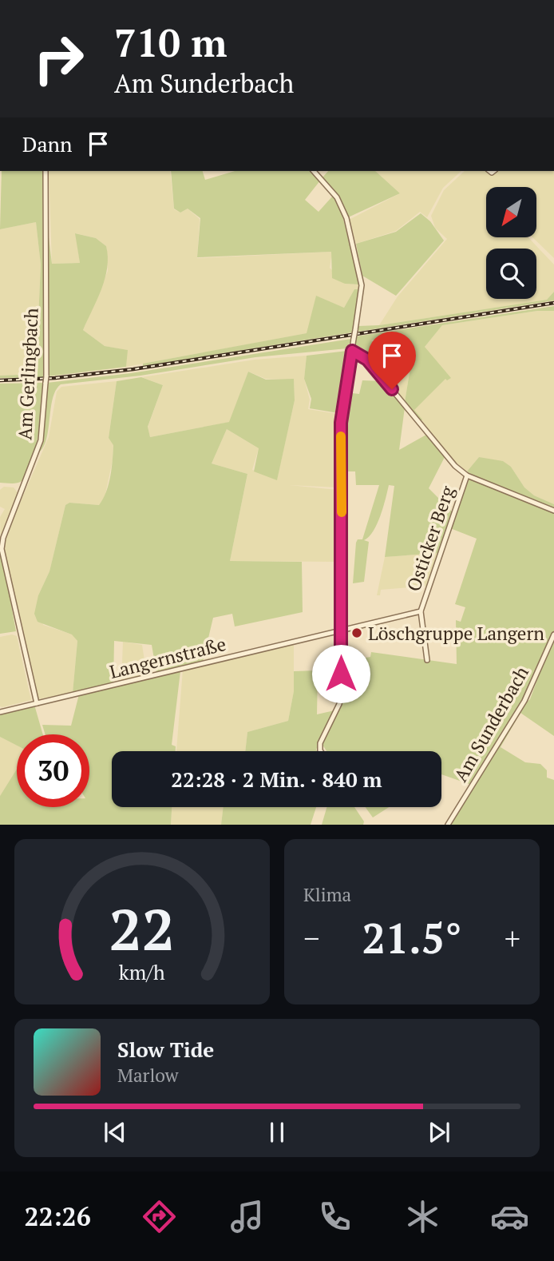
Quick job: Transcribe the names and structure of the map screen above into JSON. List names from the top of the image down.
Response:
{
  "streets": {
    "street": [
      "Am Gerlingbach",
      "Osticker Berg",
      "Langernstraße",
      "Am Sunderbach"
    ]
  },
  "crossings": [
    ["Am Gerlingbach", "Langernstraße"],
    ["Osticker Berg", "Langernstraße"]
  ],
  "places": ["Löschgruppe Langern"],
  "north": "bottom left",
  "page": {
    "turn": ["710 m", "Am Sunderbach"],
    "then": "Dann",
    "limit": "30",
    "trip": "22:28 · 2 Min. · 840 m",
    "tile": "Klima",
    "heat": ["−", "21.5°", "+"],
    "song": ["Slow Tide", "Marlow"],
    "tabs": "22:26",
    "gauge": ["22", "km/h"]
  }
}
